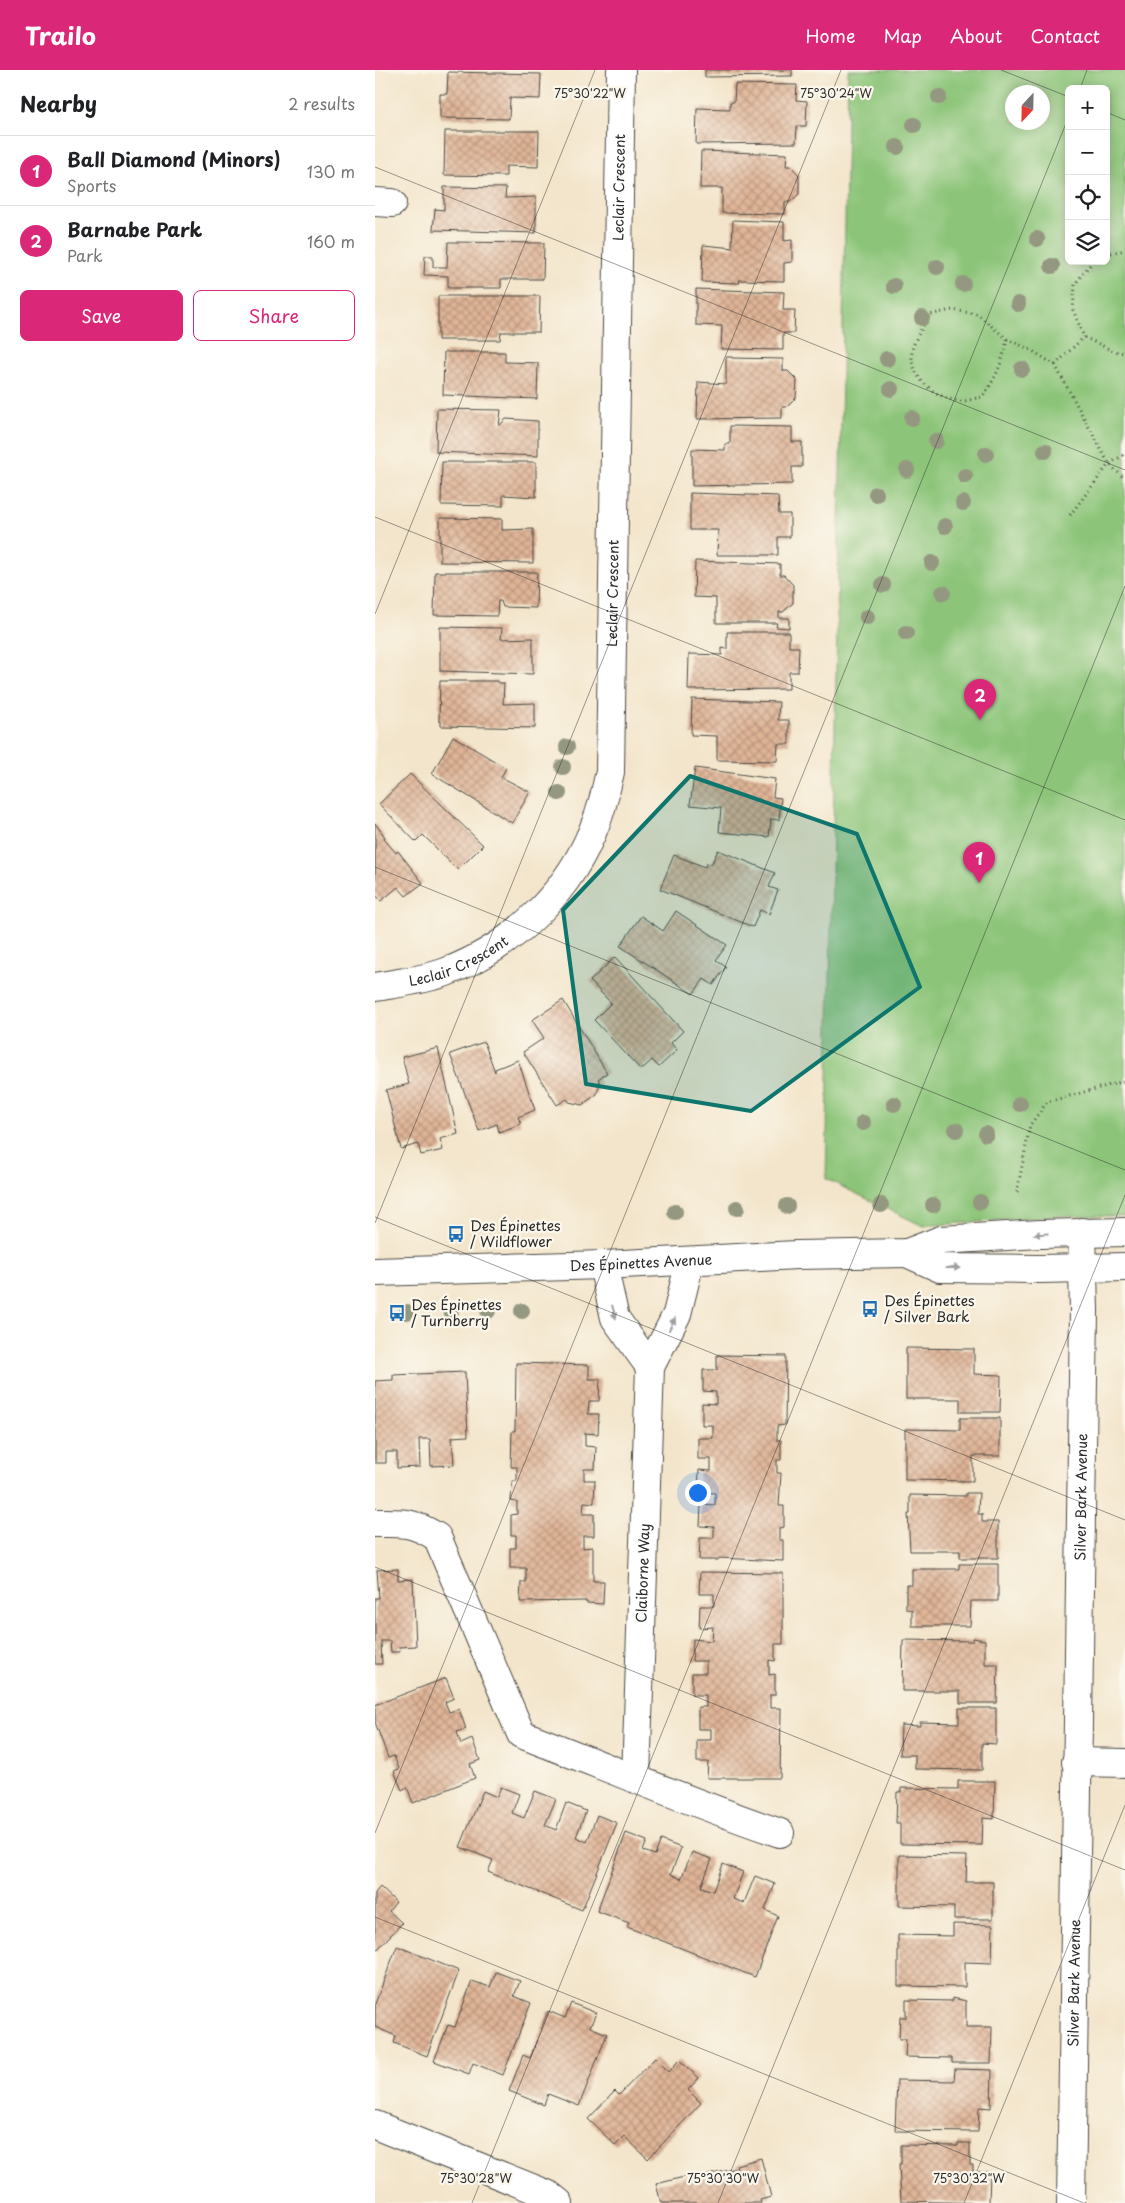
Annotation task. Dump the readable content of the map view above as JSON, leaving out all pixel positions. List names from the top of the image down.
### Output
{
  "streets": {
    "street": [
      "Leclair Crescent",
      "Des Épinettes Avenue",
      "Silver Bark Avenue",
      "Claiborne Way"
    ]
  },
  "crossings": [
    ["Des Épinettes Avenue", "Silver Bark Avenue"],
    ["Des Épinettes Avenue", "Claiborne Way"]
  ],
  "places": {
    "bus stop": ["Des Épinettes / Wildflower", "Des Épinettes / Silver Bark", "Des Épinettes / Turnberry"]
  },
  "north": "bottom",
  "page": {
    "header": "Trailo",
    "nav": [
      "Home",
      "Map",
      "About",
      "Contact"
    ],
    "heading": ["Nearby", "2 results"],
    "map_buttons": ["+", "−"],
    "list": [
      {
        "mark": "1",
        "name": "Ball Diamond (Minors)",
        "note": "Sports",
        "value": "130 m"
      },
      {
        "mark": "2",
        "name": "Barnabe Park",
        "note": "Park",
        "value": "160 m"
      }
    ],
    "buttons": ["Save", "Share"],
    "pins": ["2", "1"]
  },
  "coordinates": [
    "75°30'22\"W",
    "75°30'24\"W",
    "75°30'28\"W",
    "75°30'30\"W",
    "75°30'32\"W"
  ]
}
